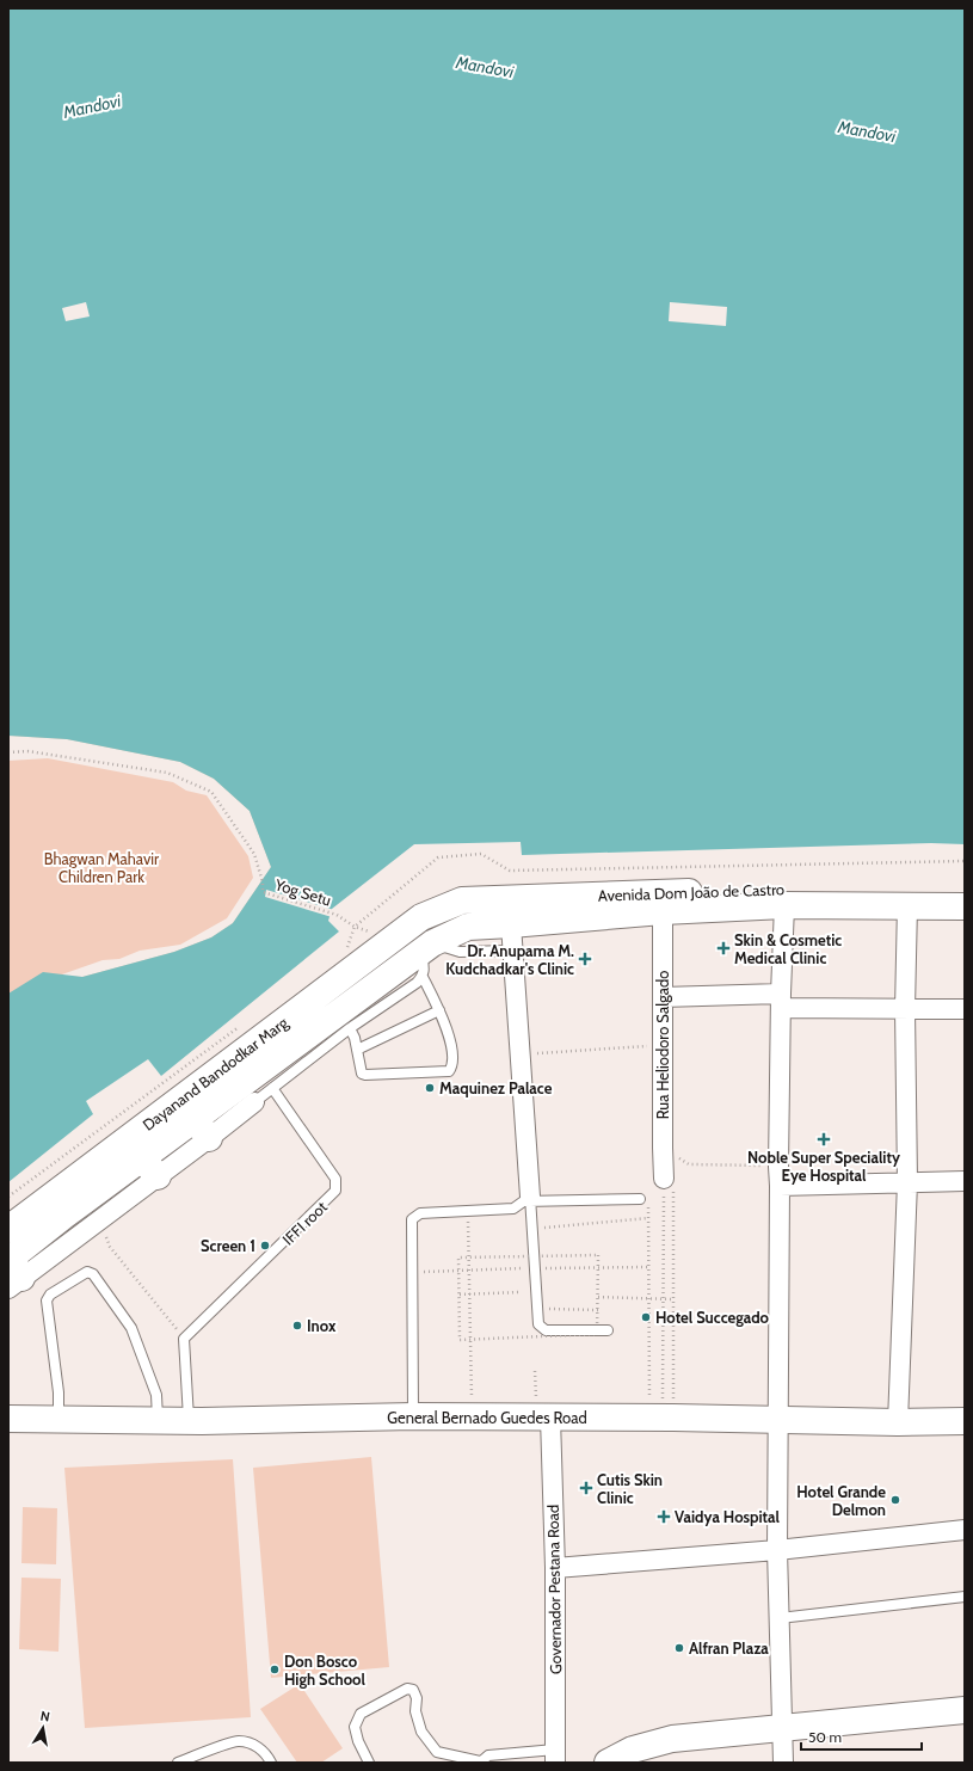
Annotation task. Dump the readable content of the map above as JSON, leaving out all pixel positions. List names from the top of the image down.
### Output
{
  "streets": {
    "main road": ["Avenida Dom João de Castro", "Dayanand Bandodkar Marg", "General Bernado Guedes Road"],
    "street": ["Rua Heliodoro Salgado", "Governador Pestana Road"],
    "lane": ["IFFI root"],
    "path": ["Yog Setu"]
  },
  "crossings": [
    ["Yog Setu", "Dayanand Bandodkar Marg"],
    ["Avenida Dom João de Castro", "Rua Heliodoro Salgado"],
    ["Avenida Dom João de Castro", "Dayanand Bandodkar Marg"],
    ["General Bernado Guedes Road", "Governador Pestana Road"]
  ],
  "water": ["Mandovi"],
  "parks": ["Bhagwan Mahavir Children Park"],
  "places": {
    "health": [
      "Skin & Cosmetic Medical Clinic",
      "Dr. Anupama M. Kudchadkar's Clinic",
      "Noble Super Speciality Eye Hospital",
      "Cutis Skin Clinic",
      "Vaidya Hospital"
    ],
    "other": [
      "Maquinez Palace",
      "Screen 1",
      "Hotel Succegado",
      "Inox",
      "Hotel Grande Delmon",
      "Alfran Plaza",
      "Don Bosco High School"
    ]
  },
  "scale_bar": "50 m",
  "north": "top"
}
